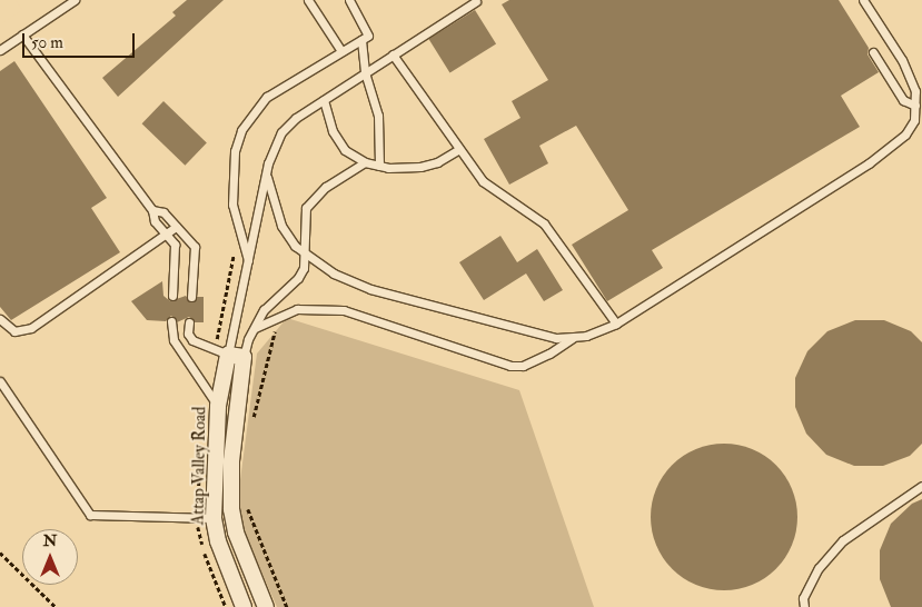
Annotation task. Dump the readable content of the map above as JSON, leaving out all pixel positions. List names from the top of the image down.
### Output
{
  "streets": {
    "street": ["Attap Valley Road"]
  },
  "scale_bar": "50 m",
  "north": "top"
}
